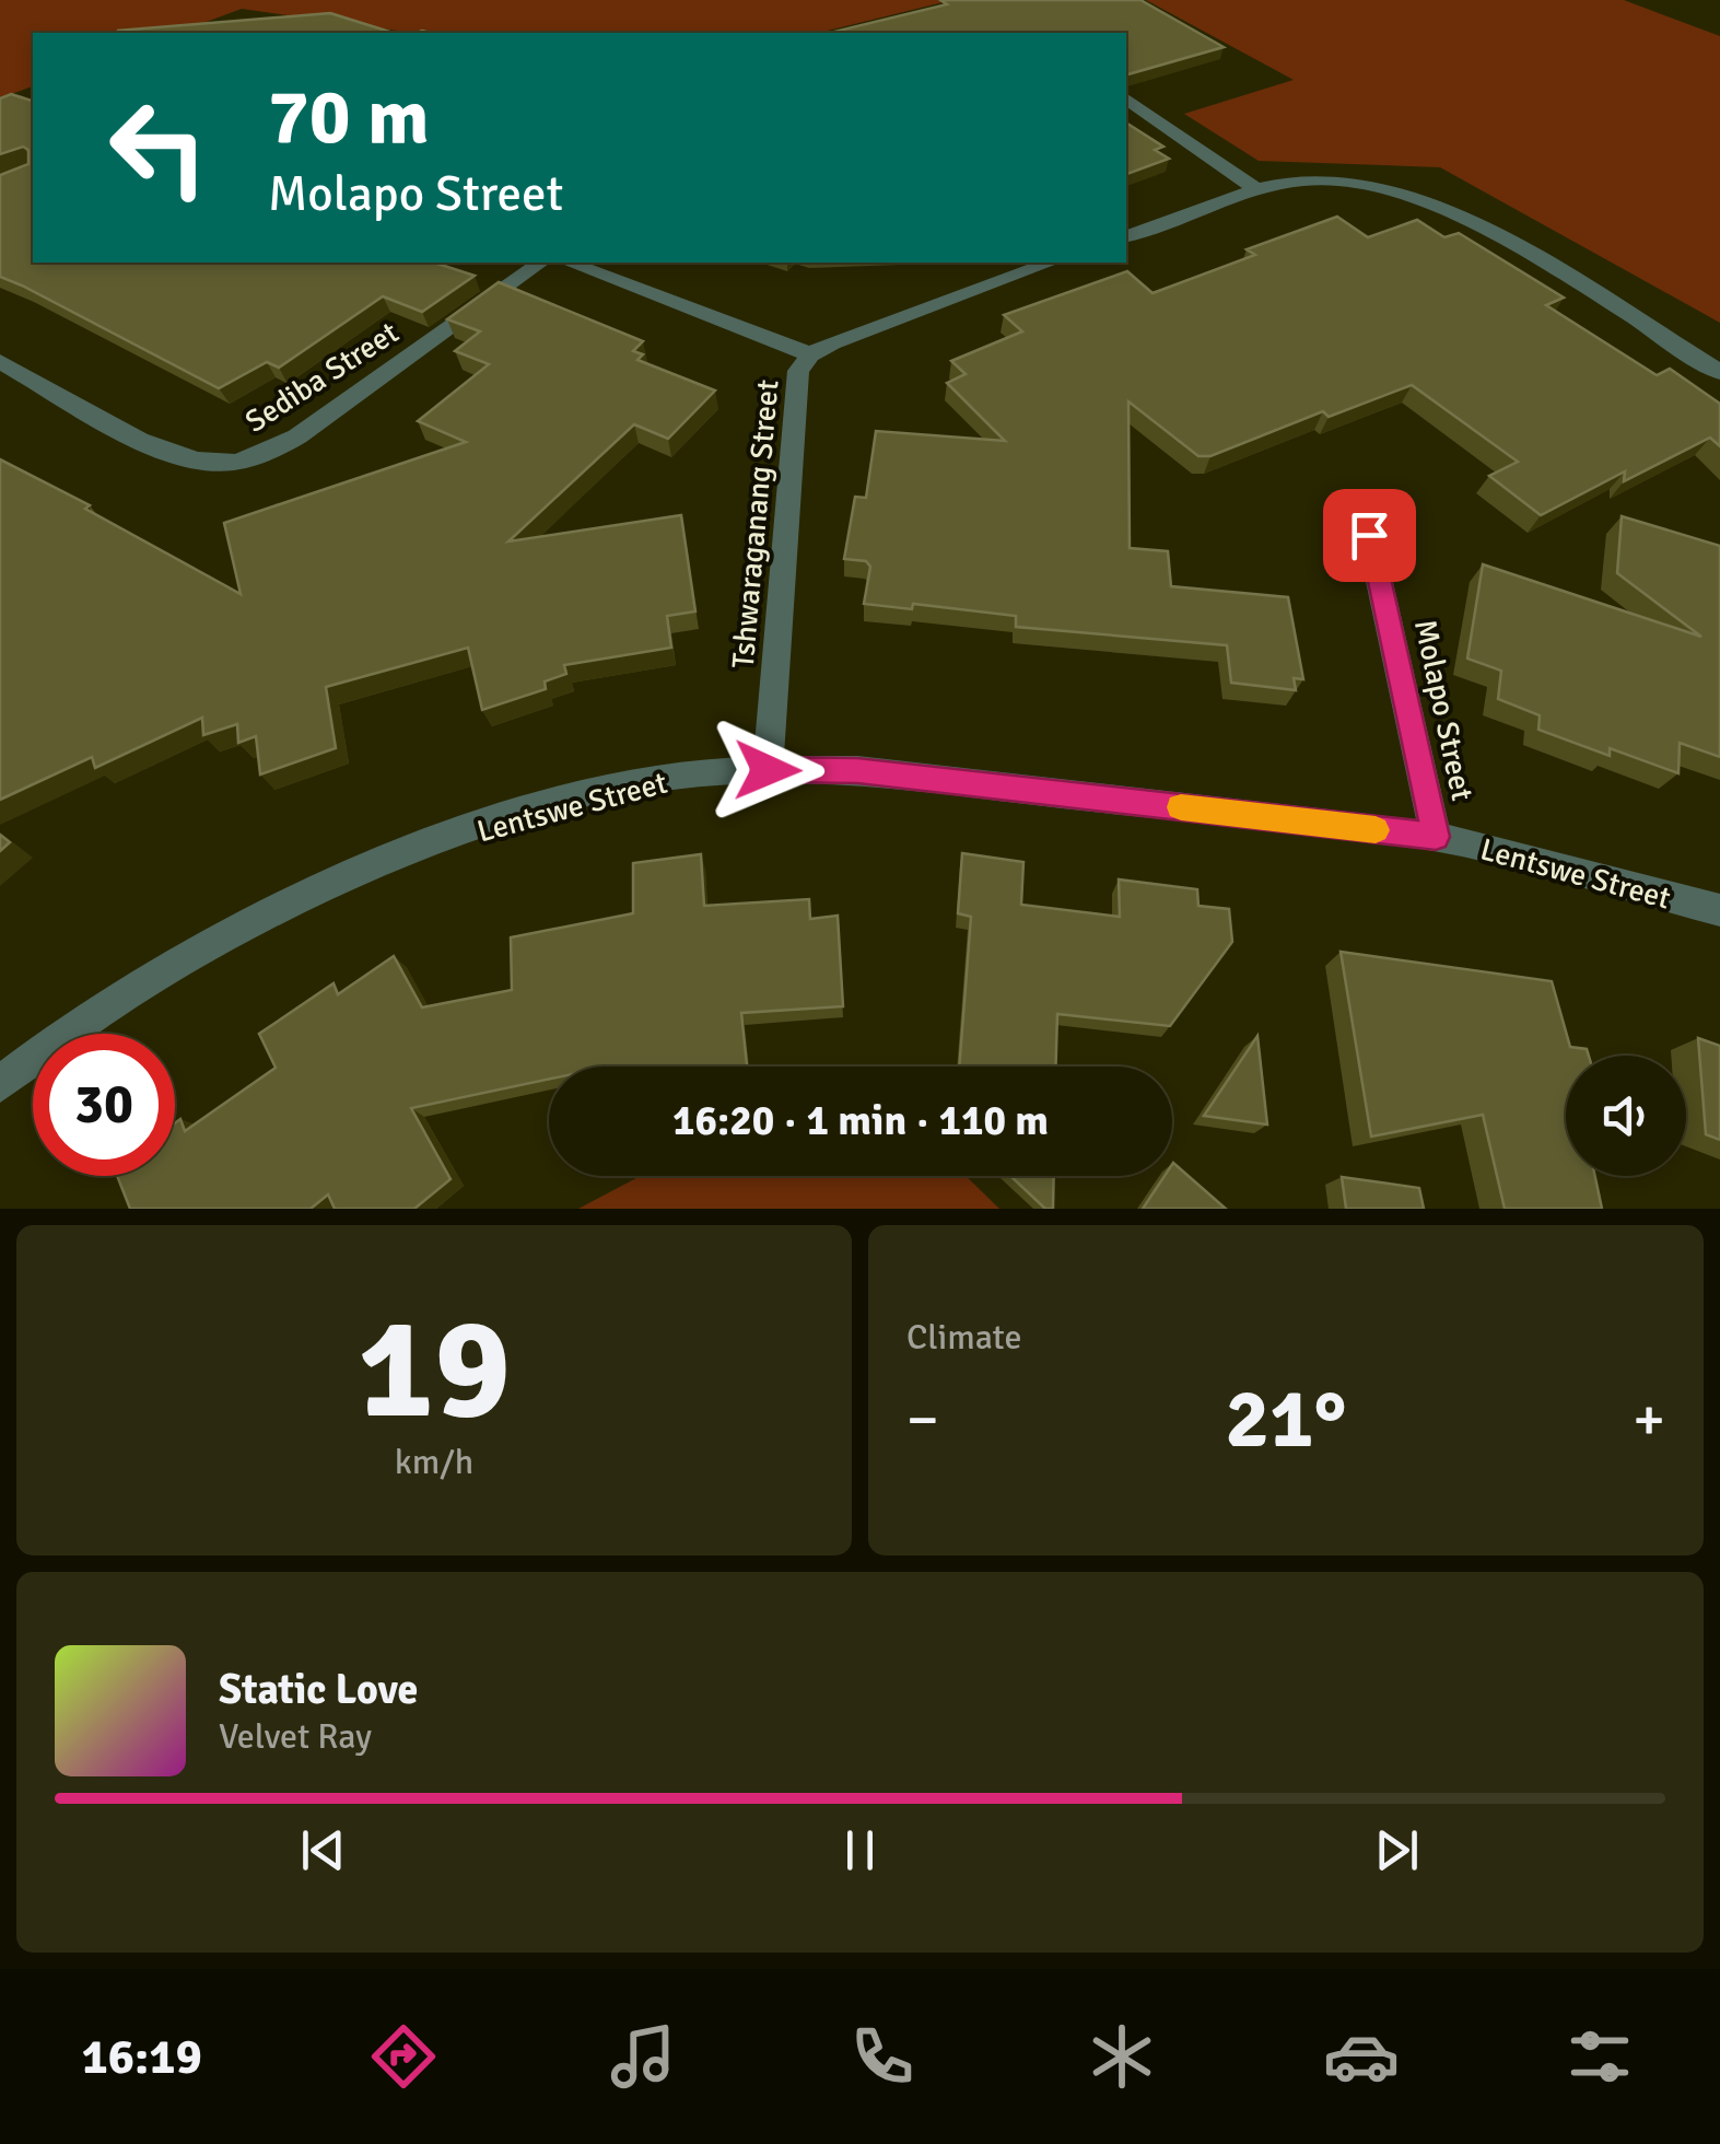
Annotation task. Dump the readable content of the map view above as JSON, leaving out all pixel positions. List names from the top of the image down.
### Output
{
  "streets": {
    "street": [
      "Sediba Street",
      "Tshwaraganang Street",
      "Molapo Street",
      "Lentswe Street"
    ]
  },
  "crossings": [
    ["Tshwaraganang Street", "Lentswe Street"],
    ["Molapo Street", "Lentswe Street"]
  ],
  "page": {
    "turn": ["70 m", "Molapo Street"],
    "limit": "30",
    "trip": "16:20 · 1 min · 110 m",
    "tile": [
      ["19", "km/h"],
      "Climate"
    ],
    "heat": ["−", "21°", "+"],
    "song": ["Static Love", "Velvet Ray"],
    "tabs": "16:19"
  }
}
